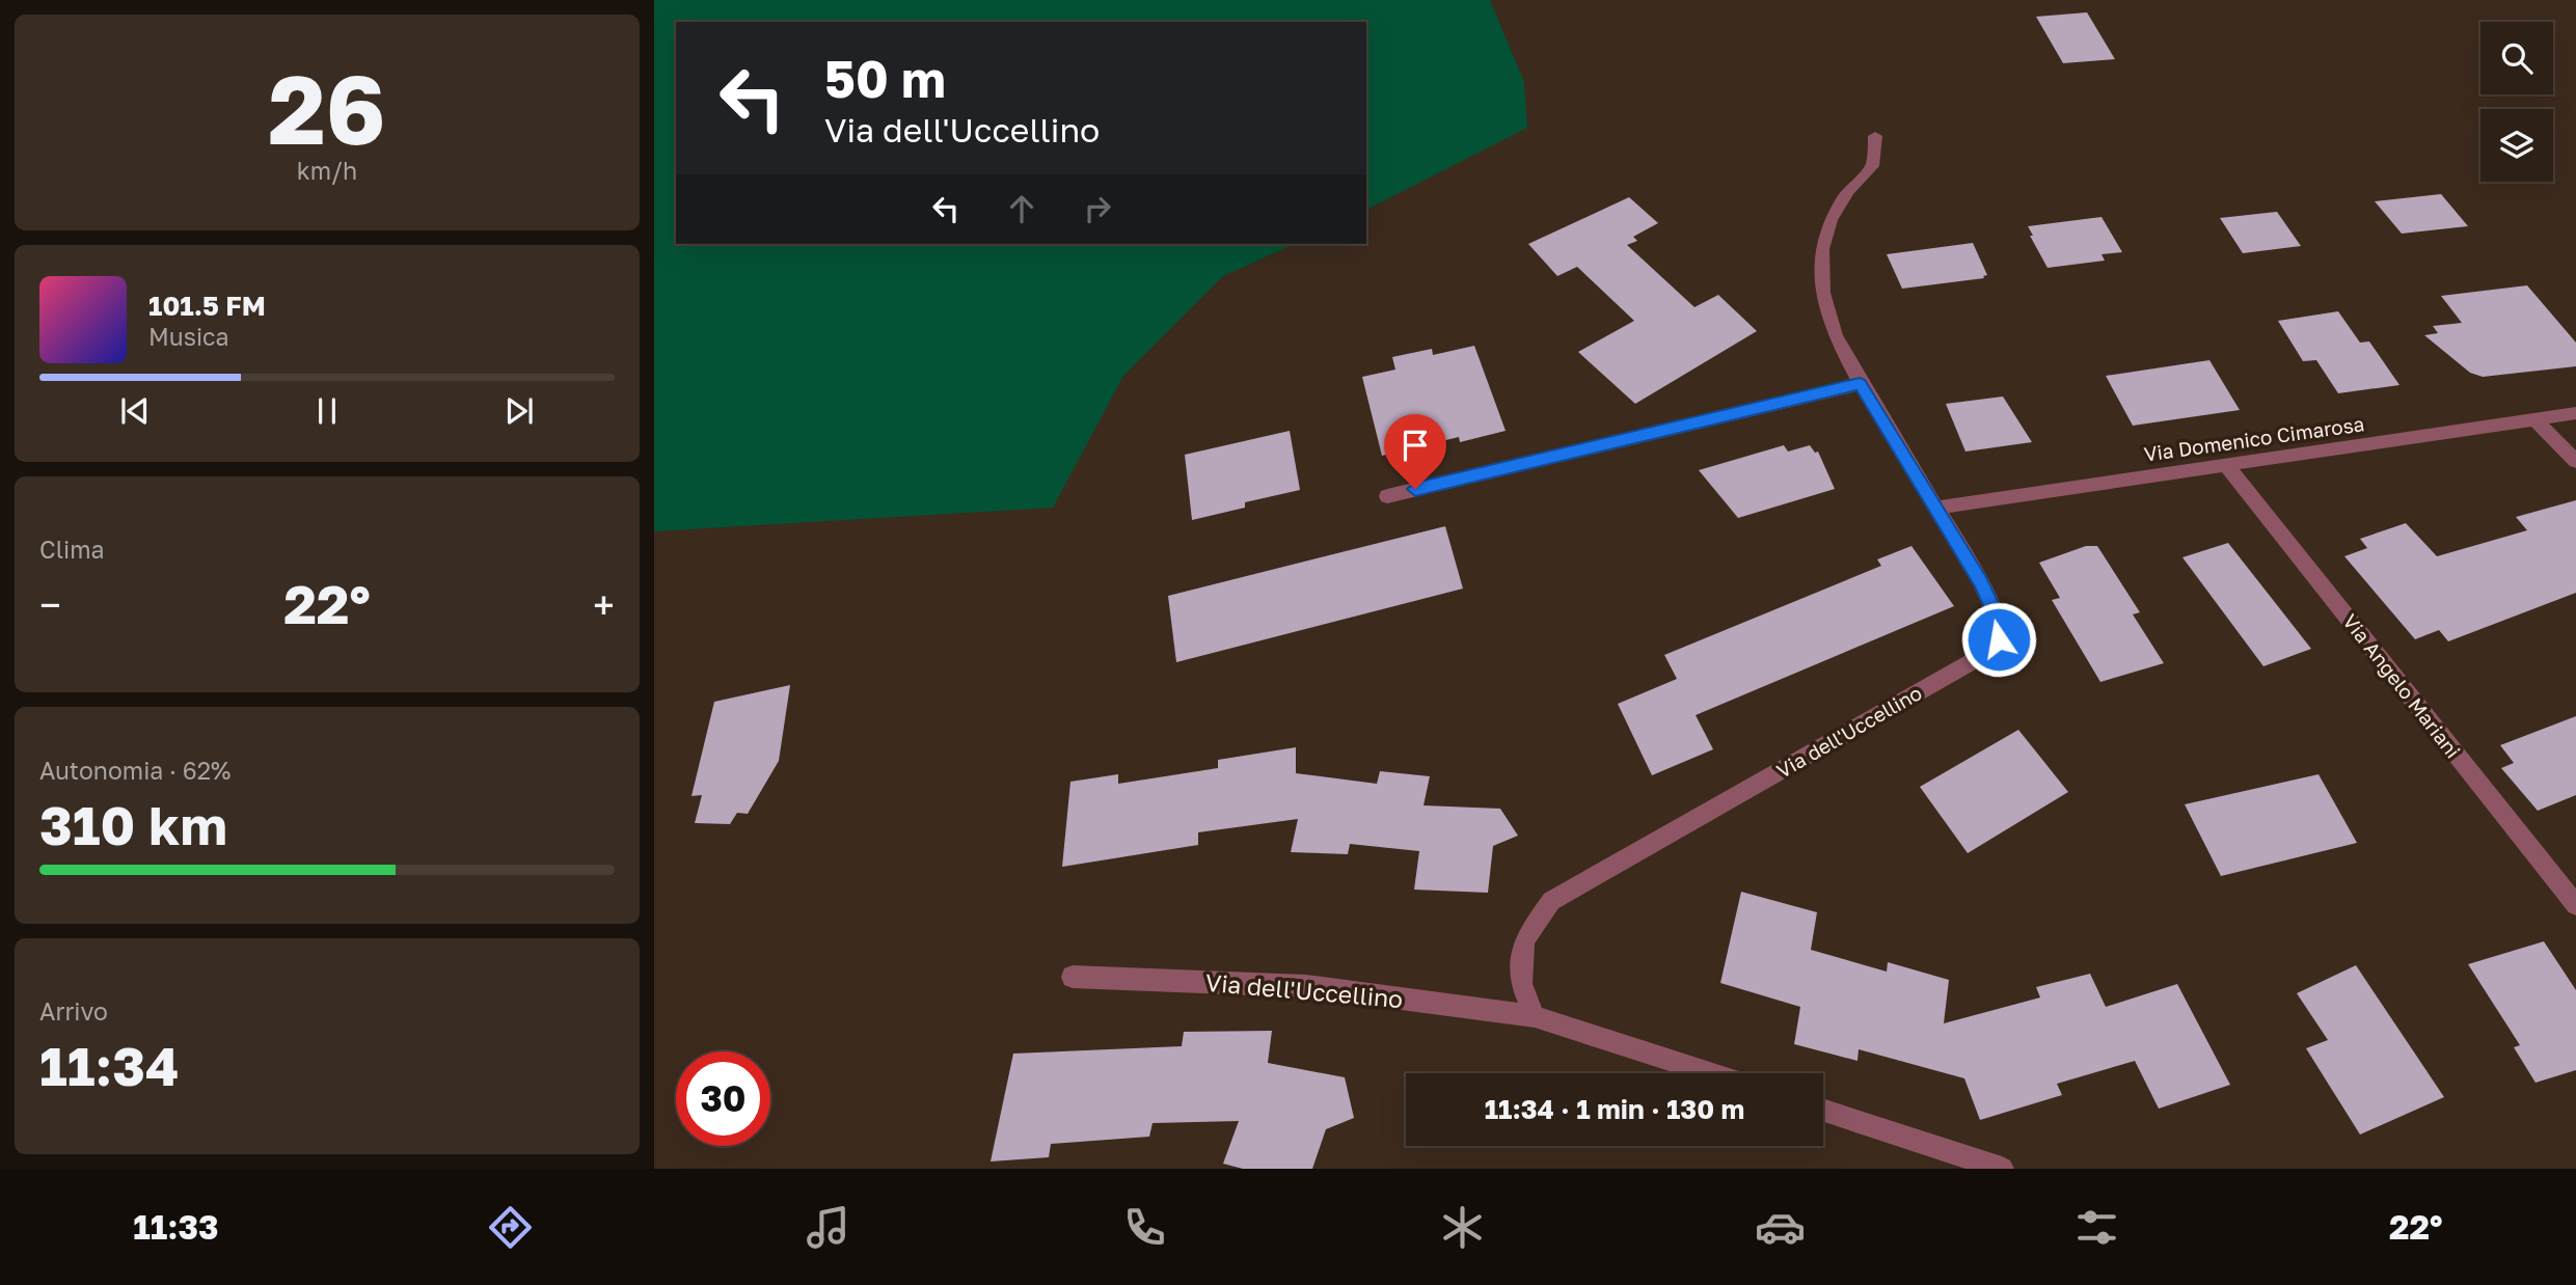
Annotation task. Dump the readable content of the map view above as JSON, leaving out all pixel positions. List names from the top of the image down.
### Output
{
  "streets": {
    "street": ["Via Domenico Cimarosa", "Via Angelo Mariani", "Via dell'Uccellino"]
  },
  "crossings": [
    ["Via Domenico Cimarosa", "Via Angelo Mariani"],
    ["Via Domenico Cimarosa", "Via dell'Uccellino"]
  ],
  "page": {
    "tile": [
      ["26", "km/h"],
      "Clima",
      ["Autonomia · 62%", "310 km"],
      ["Arrivo", "11:34"]
    ],
    "turn": ["50 m", "Via dell'Uccellino"],
    "song": ["101.5 FM", "Musica"],
    "heat": ["−", "22°", "+"],
    "limit": "30",
    "trip": "11:34 · 1 min · 130 m",
    "tabs": ["11:33", "22°"]
  }
}
